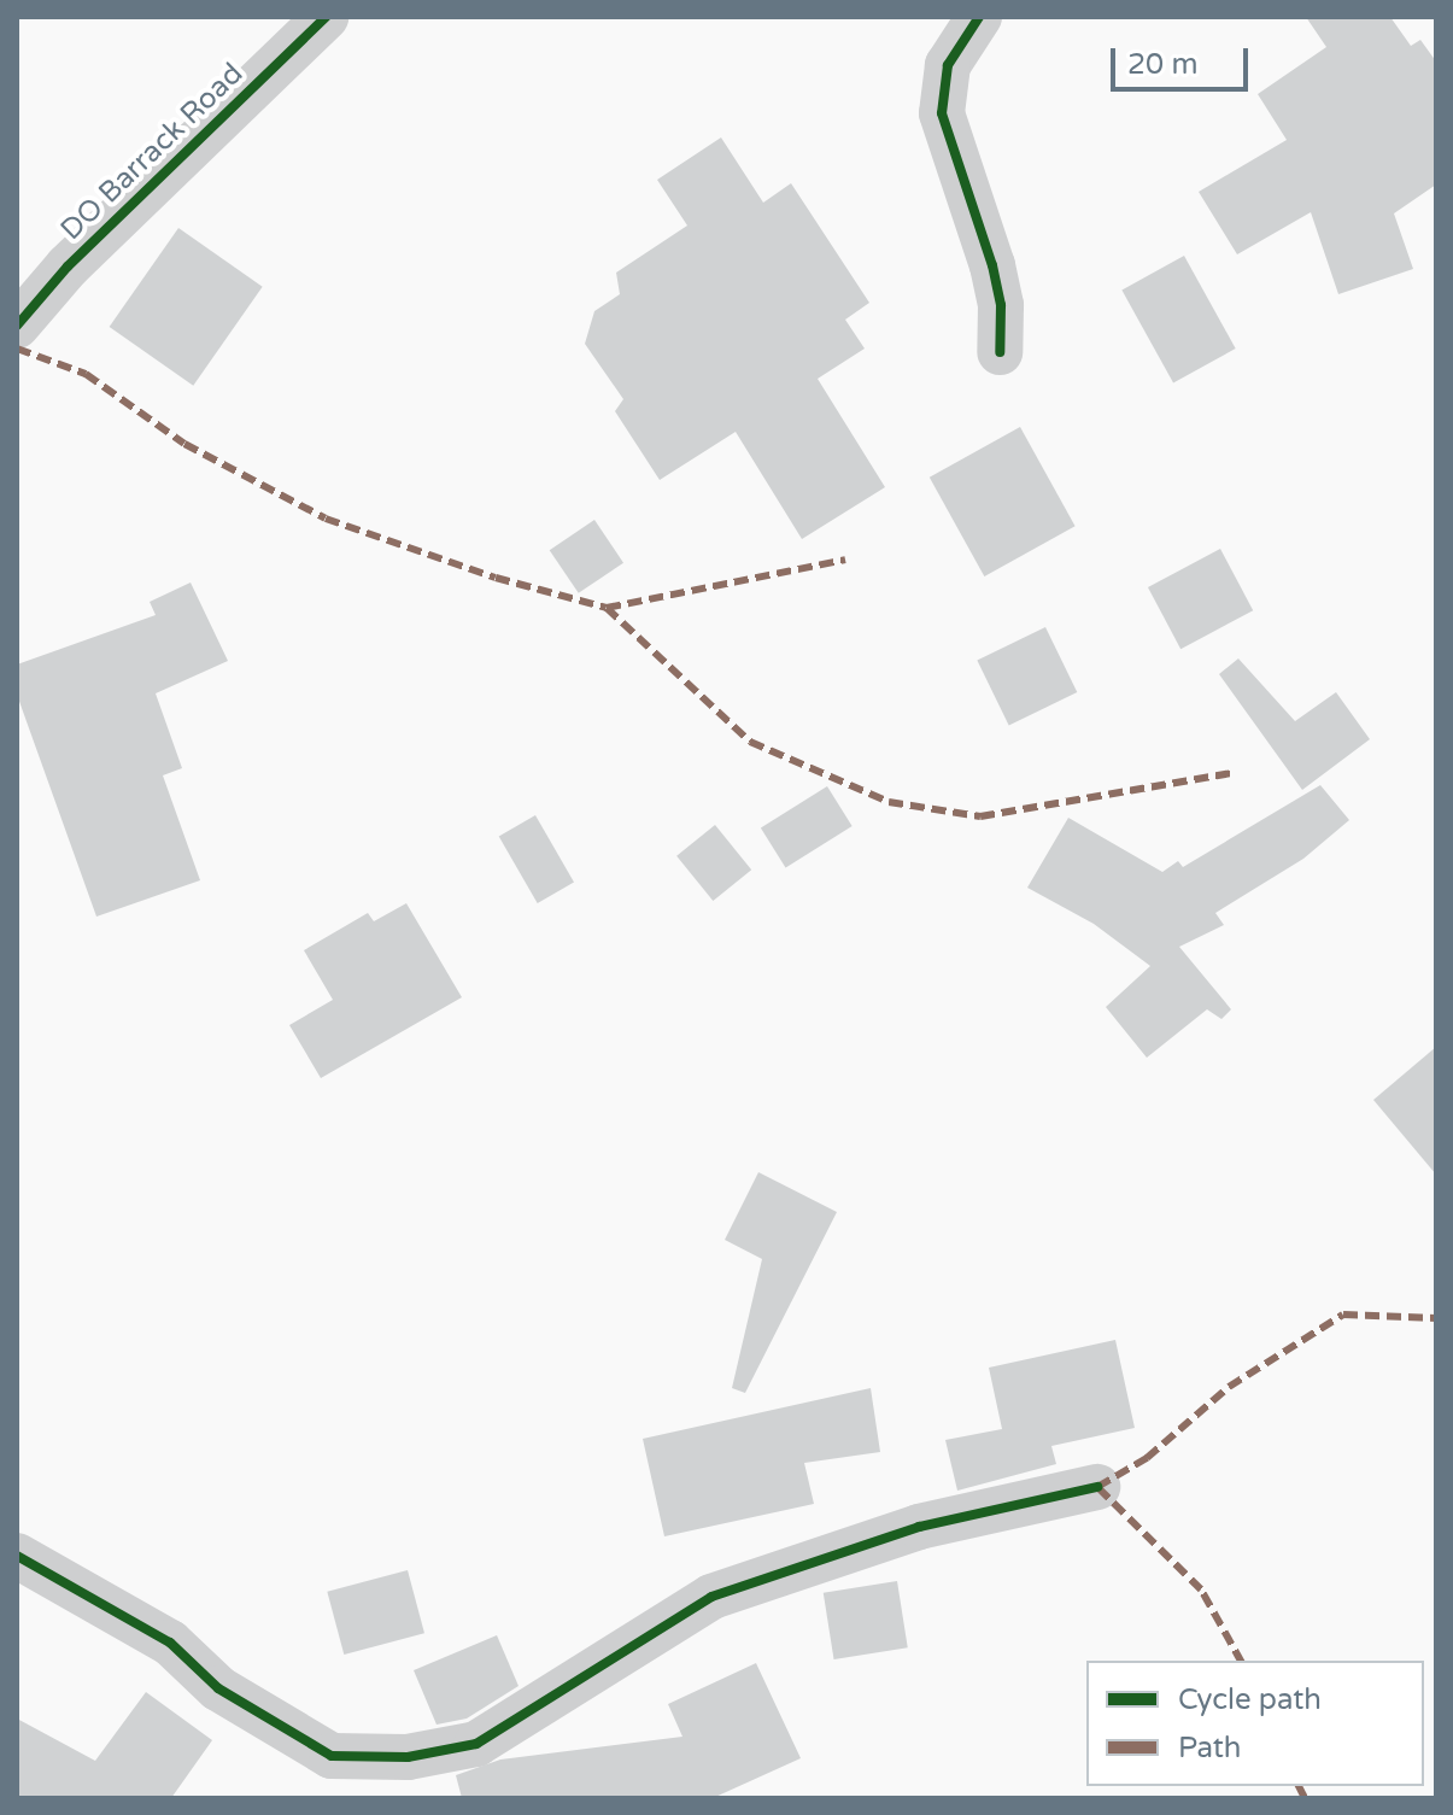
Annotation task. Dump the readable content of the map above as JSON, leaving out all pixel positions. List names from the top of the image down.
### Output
{
  "streets": {
    "street": ["DO Barrack Road"]
  },
  "legend": ["Cycle path", "Path"],
  "scale_bar": "20 m"
}
